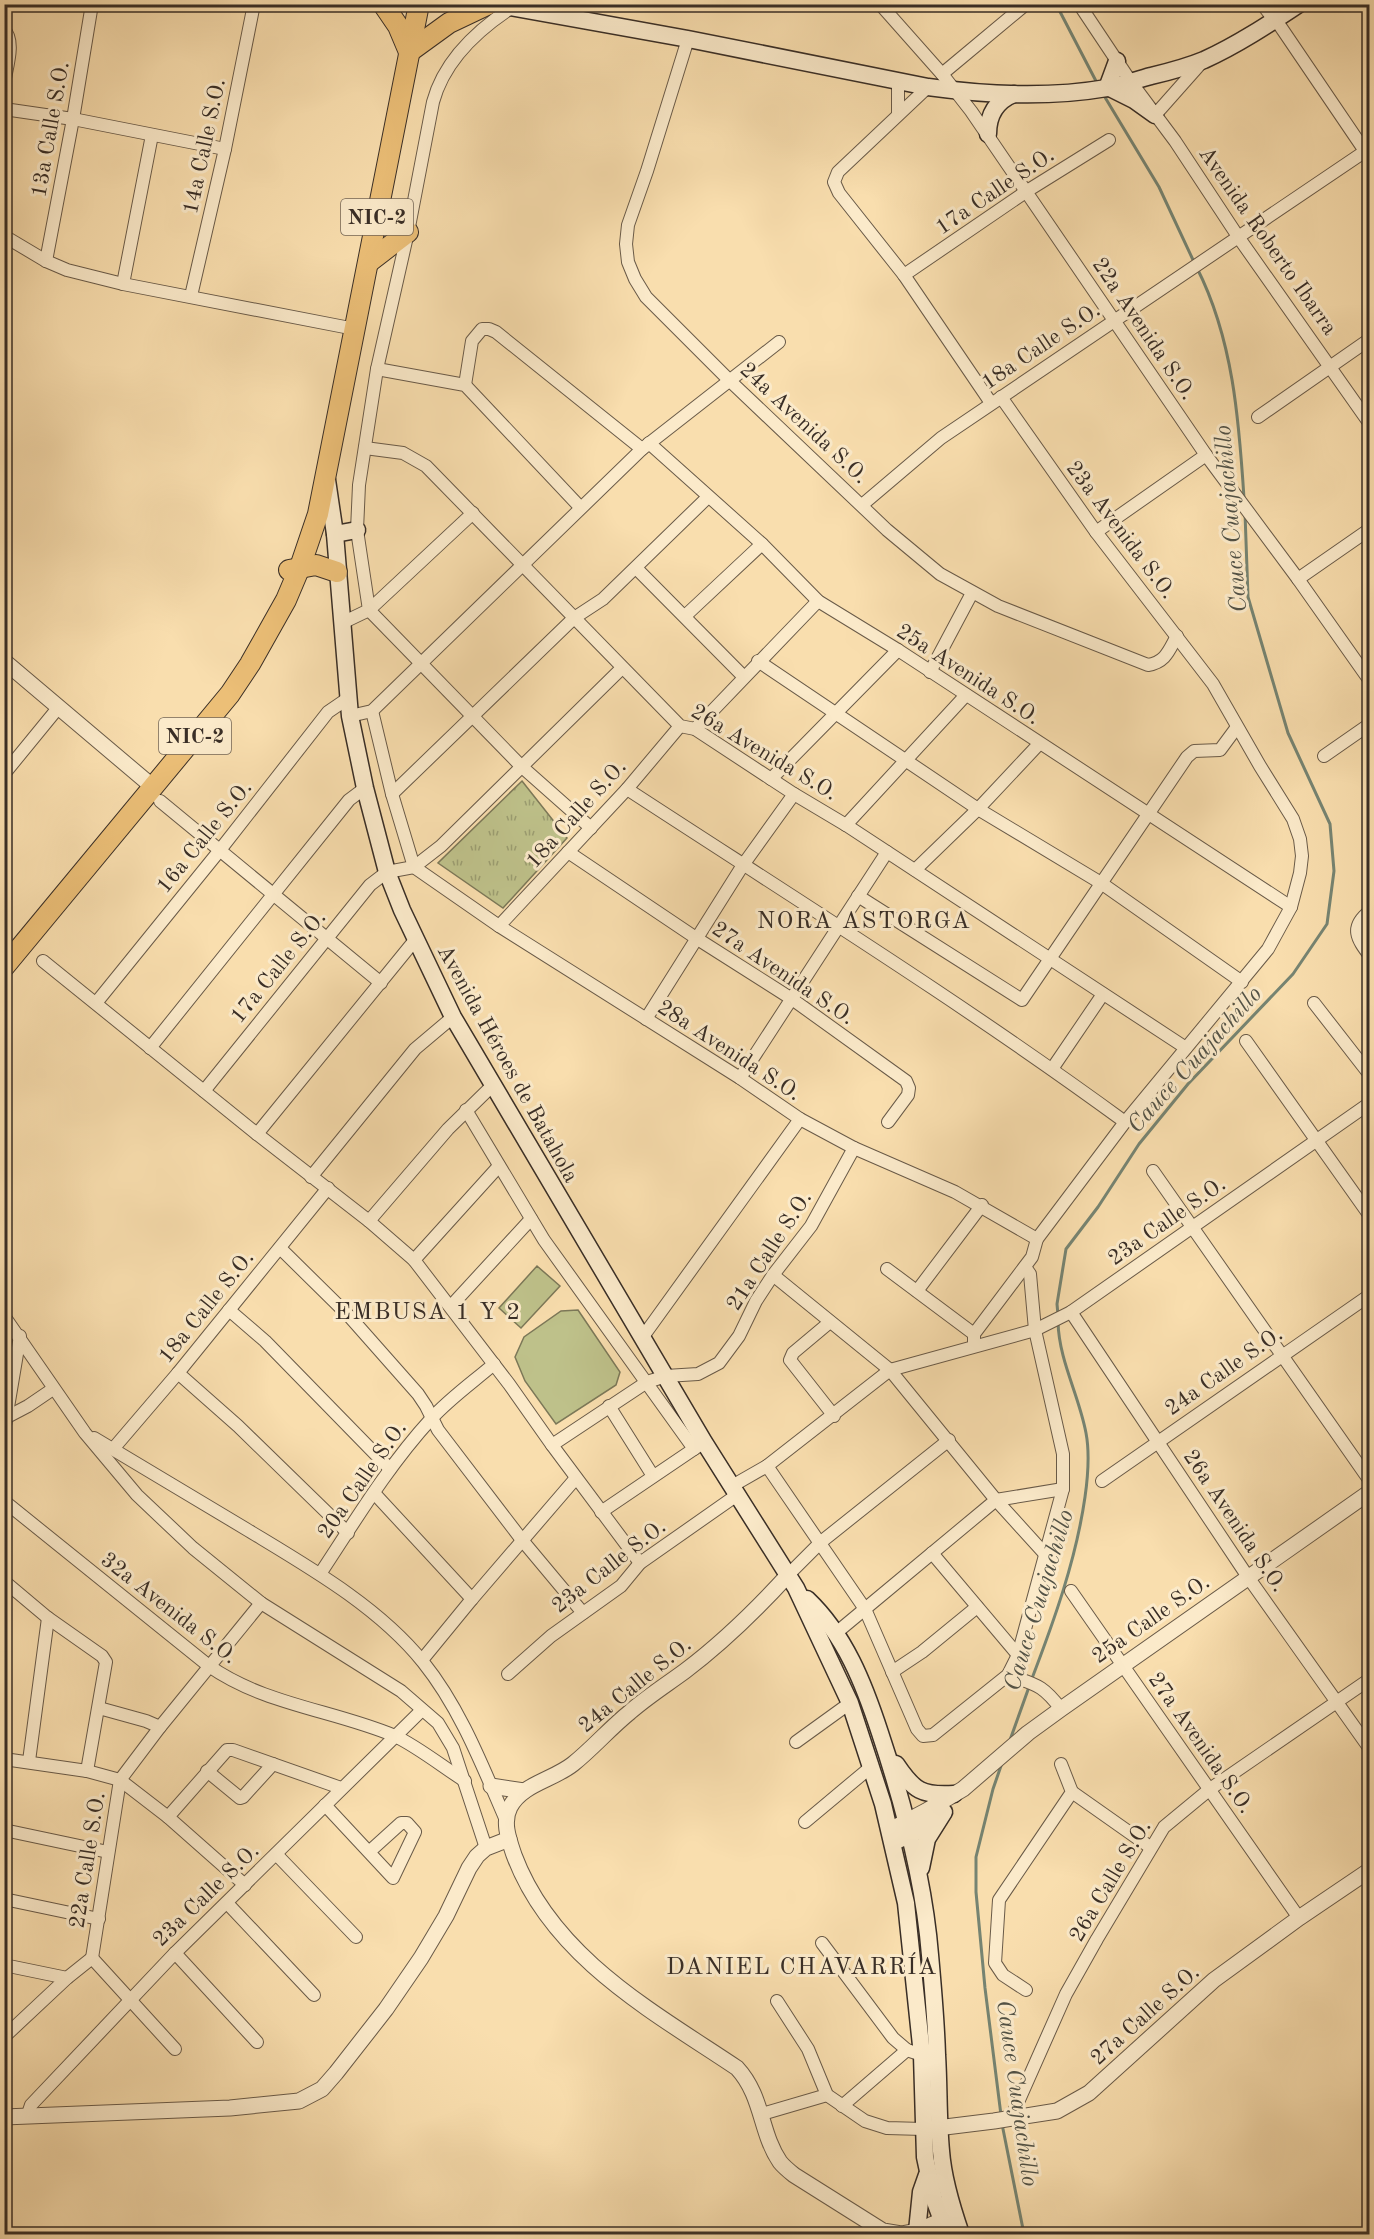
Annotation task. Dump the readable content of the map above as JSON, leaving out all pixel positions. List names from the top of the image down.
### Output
{
  "streets": {
    "highway": ["NIC-2"],
    "main road": ["Avenida Héroes de Batahola"],
    "street": [
      "13a Calle S.O.",
      "14a Calle S.O.",
      "17a Calle S.O.",
      "Avenida Roberto Ibarra",
      "22a Avenida S.O.",
      "18a Calle S.O.",
      "24a Avenida S.O.",
      "23a Avenida S.O.",
      "25a Avenida S.O.",
      "26a Avenida S.O.",
      "16a Calle S.O.",
      "27a Avenida S.O.",
      "28a Avenida S.O.",
      "23a Calle S.O.",
      "21a Calle S.O.",
      "24a Calle S.O.",
      "20a Calle S.O.",
      "32a Avenida S.O.",
      "25a Calle S.O.",
      "22a Calle S.O.",
      "26a Calle S.O.",
      "27a Calle S.O."
    ]
  },
  "crossings": [
    ["17a Calle S.O.", "22a Avenida S.O."],
    ["17a Calle S.O.", "23a Avenida S.O."],
    ["17a Calle S.O.", "Avenida Héroes de Batahola"],
    ["NIC-2", "Avenida Héroes de Batahola"],
    ["Avenida Roberto Ibarra", "18a Calle S.O."],
    ["22a Avenida S.O.", "18a Calle S.O."],
    ["18a Calle S.O.", "24a Avenida S.O."],
    ["18a Calle S.O.", "23a Avenida S.O."],
    ["18a Calle S.O.", "26a Avenida S.O."],
    ["18a Calle S.O.", "27a Avenida S.O."],
    ["18a Calle S.O.", "28a Avenida S.O."],
    ["24a Avenida S.O.", "23a Avenida S.O."],
    ["23a Avenida S.O.", "25a Avenida S.O."],
    ["23a Avenida S.O.", "26a Avenida S.O."],
    ["23a Avenida S.O.", "28a Avenida S.O."],
    ["26a Avenida S.O.", "23a Calle S.O."],
    ["26a Avenida S.O.", "24a Calle S.O."],
    ["26a Avenida S.O.", "25a Calle S.O."],
    ["26a Avenida S.O.", "26a Calle S.O."],
    ["16a Calle S.O.", "Avenida Héroes de Batahola"],
    ["27a Avenida S.O.", "25a Calle S.O."],
    ["27a Avenida S.O.", "26a Calle S.O."],
    ["27a Avenida S.O.", "27a Calle S.O."],
    ["28a Avenida S.O.", "21a Calle S.O."],
    ["Avenida Héroes de Batahola", "23a Calle S.O."],
    ["Avenida Héroes de Batahola", "21a Calle S.O."],
    ["Avenida Héroes de Batahola", "24a Calle S.O."],
    ["Avenida Héroes de Batahola", "25a Calle S.O."],
    ["Avenida Héroes de Batahola", "27a Calle S.O."],
    ["23a Calle S.O.", "32a Avenida S.O."],
    ["32a Avenida S.O.", "22a Calle S.O."],
    ["26a Calle S.O.", "27a Calle S.O."]
  ],
  "districts": ["NORA ASTORGA", "EMBUSA 1 Y 2", "DANIEL CHAVARRÍA"],
  "water": ["Cauce Cuajachillo"]
}
